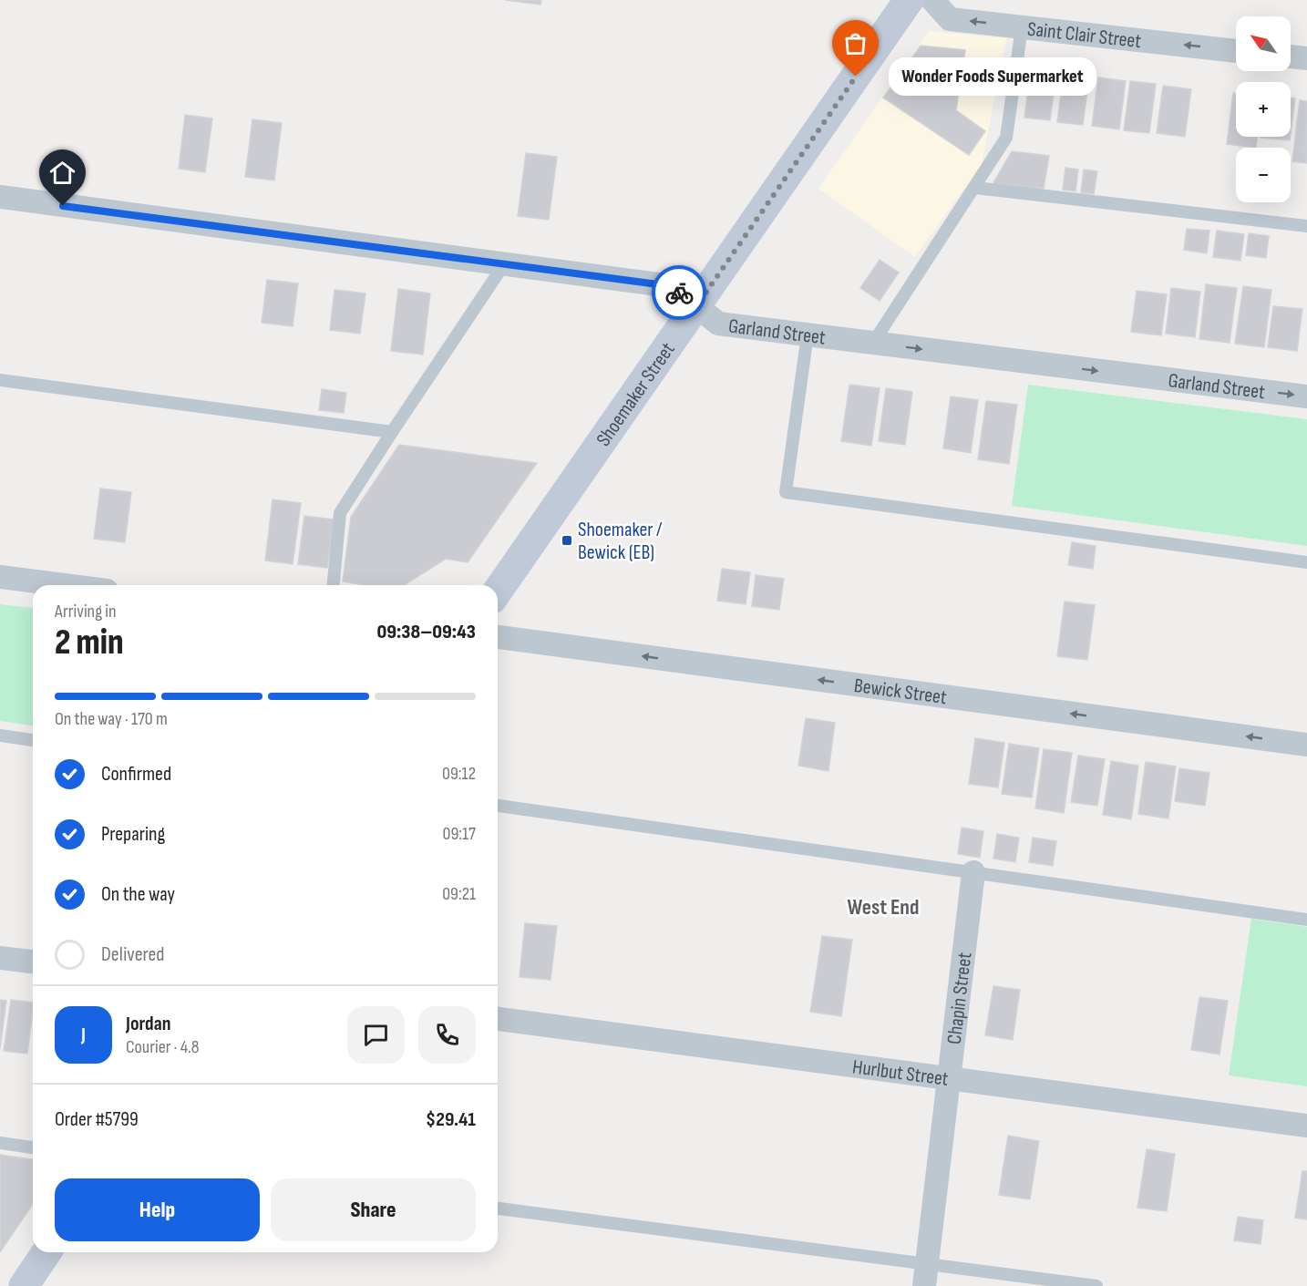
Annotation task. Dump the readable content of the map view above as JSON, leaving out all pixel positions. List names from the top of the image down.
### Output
{
  "streets": {
    "street": [
      "Saint Clair Street",
      "Garland Street",
      "Shoemaker Street",
      "Bewick Street",
      "Chapin Street",
      "Hurlbut Street"
    ]
  },
  "crossings": [
    ["Garland Street", "Shoemaker Street"],
    ["Chapin Street", "Hurlbut Street"]
  ],
  "one_way": ["Saint Clair Street", "Bewick Street"],
  "districts": ["West End"],
  "places": {
    "other": ["Wonder Foods Supermarket"],
    "transit": ["Shoemaker / Bewick (EB)"]
  },
  "north": "top left",
  "page": {
    "map_buttons": ["+", "−"],
    "bubble": "Wonder Foods Supermarket",
    "heading": ["2 min", "Arriving in", "09:38–09:43"],
    "panel": [
      "Jordan",
      "Courier · 4.8",
      "Order #5799",
      "$29.41"
    ],
    "bar": "On the way · 170 m",
    "list": [
      ["Confirmed", "09:12"],
      ["Preparing", "09:17"],
      ["On the way", "09:21"],
      "Delivered"
    ],
    "round": "J",
    "buttons": ["Help", "Share"]
  }
}
